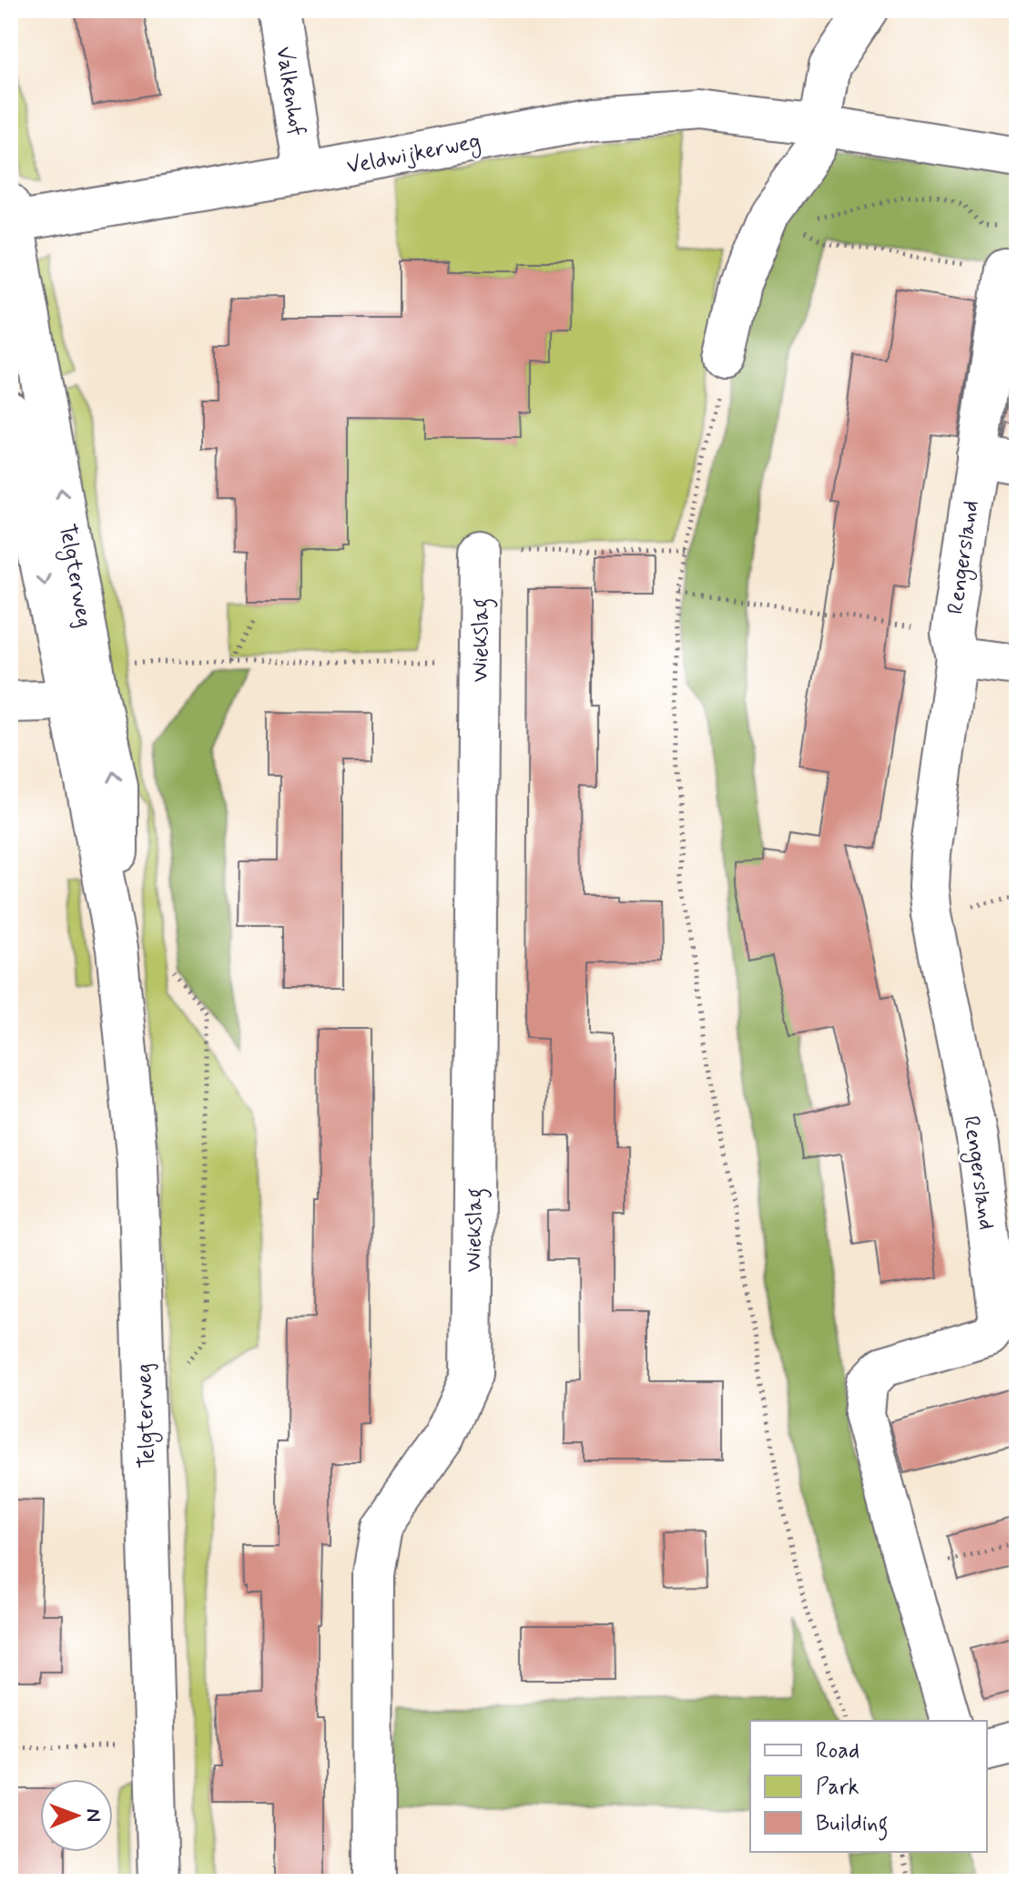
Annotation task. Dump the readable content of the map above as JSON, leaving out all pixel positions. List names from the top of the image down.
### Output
{
  "streets": {
    "street": [
      "Valkenhof",
      "Veldwijkerweg",
      "Rengersland",
      "Telgterweg",
      "Wiekslag"
    ]
  },
  "crossings": [
    ["Valkenhof", "Veldwijkerweg"],
    ["Veldwijkerweg", "Telgterweg"]
  ],
  "legend": ["Road", "Park", "Building"],
  "north": "right"
}
